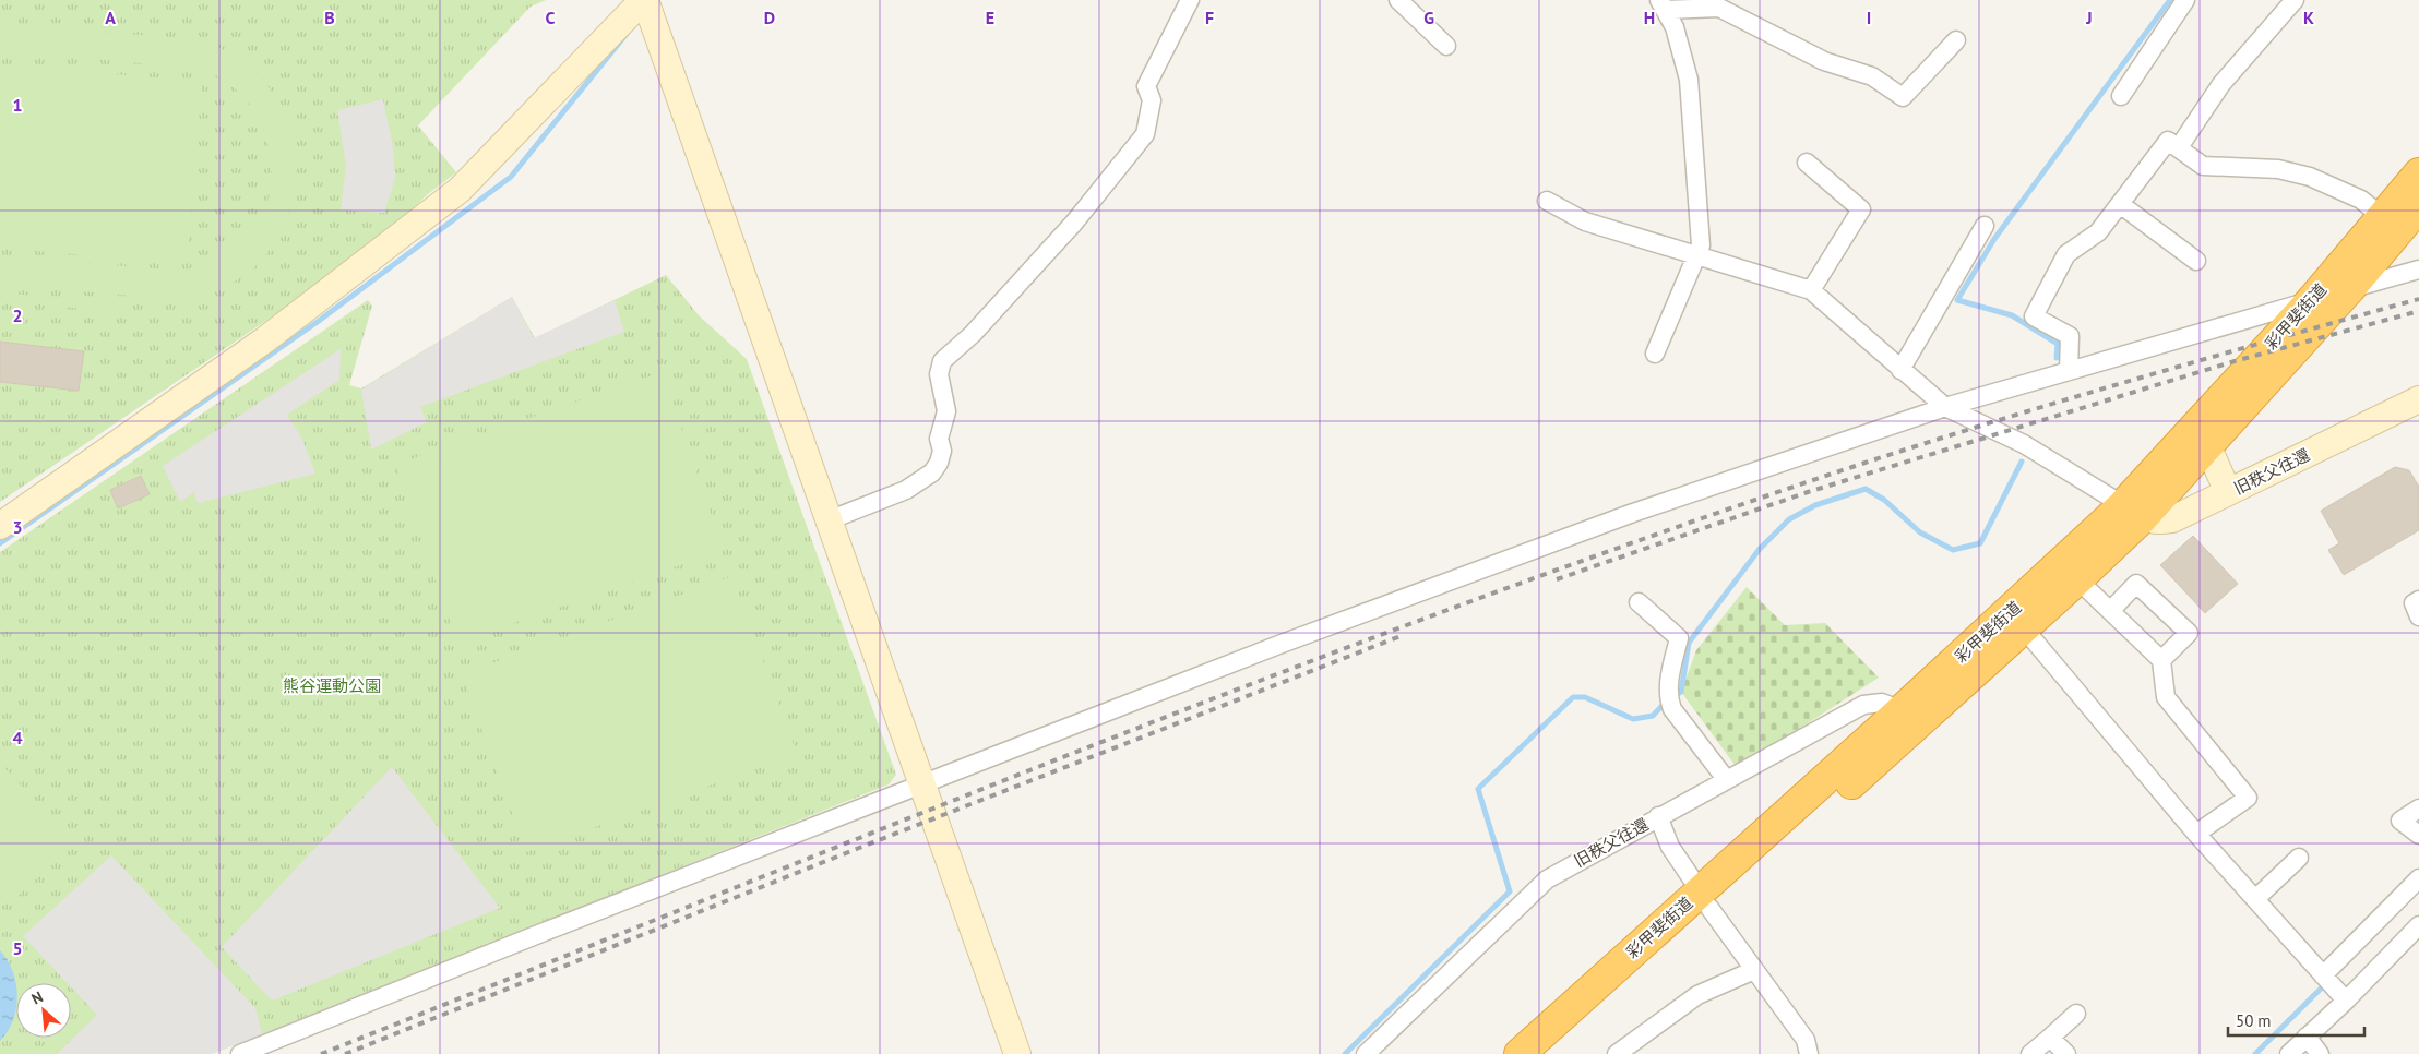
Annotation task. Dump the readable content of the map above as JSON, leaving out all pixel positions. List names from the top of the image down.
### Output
{
  "streets": {
    "highway": ["彩甲斐街道"],
    "street": ["旧秩父往還"]
  },
  "crossings": [
    ["彩甲斐街道", "旧秩父往還"]
  ],
  "parks": ["熊谷運動公園"],
  "scale_bar": "50 m",
  "north": "top left",
  "grid": {
    "columns": [
      "A",
      "B",
      "C",
      "D",
      "E",
      "F",
      "G",
      "H",
      "I",
      "J",
      "K"
    ],
    "rows": [
      "1",
      "2",
      "3",
      "4",
      "5"
    ]
  }
}
